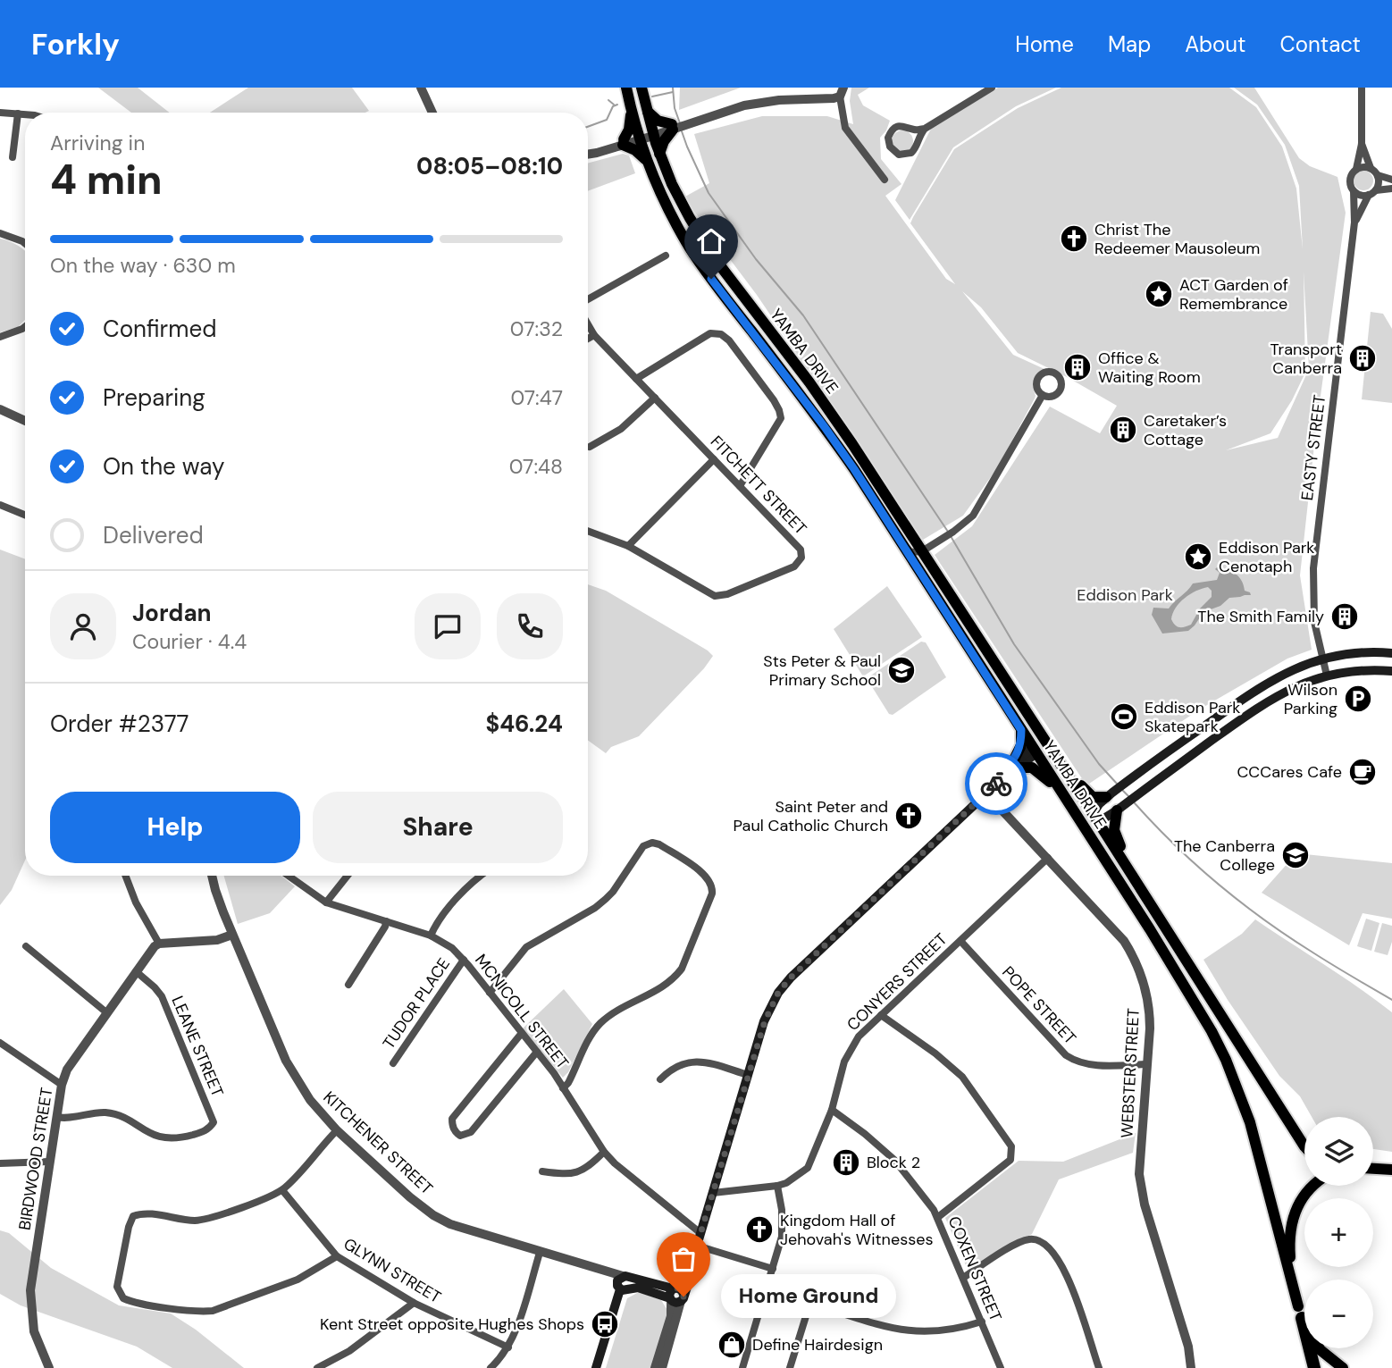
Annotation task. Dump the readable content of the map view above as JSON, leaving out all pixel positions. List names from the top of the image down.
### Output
{
  "streets": {
    "main road": ["YAMBA DRIVE", "KITCHENER STREET"],
    "street": [
      "EASTY STREET",
      "FITCHETT STREET",
      "CONYERS STREET",
      "TUDOR PLACE",
      "POPE STREET",
      "MCNICOLL STREET",
      "LEANE STREET",
      "WEBSTER STREET",
      "BIRDWOOD STREET",
      "COXEN STREET",
      "GLYNN STREET"
    ]
  },
  "crossings": [
    ["CONYERS STREET", "POPE STREET"],
    ["CONYERS STREET", "WEBSTER STREET"],
    ["CONYERS STREET", "COXEN STREET"],
    ["TUDOR PLACE", "MCNICOLL STREET"],
    ["POPE STREET", "WEBSTER STREET"],
    ["LEANE STREET", "BIRDWOOD STREET"]
  ],
  "parks": ["Eddison Park"],
  "places": {
    "church": ["Christ The Redeemer Mausoleum", "Saint Peter and Paul Catholic Church", "Kingdom Hall of Jehovah's Witnesses"],
    "place": ["ACT Garden of Remembrance", "Eddison Park Cenotaph"],
    "building": [
      "Transport Canberra",
      "Office & Waiting Room",
      "Caretaker’s Cottage",
      "The Smith Family",
      "Block 2"
    ],
    "school or university": ["Sts Peter & Paul Primary School", "The Canberra College"],
    "parking": ["Wilson Parking"],
    "sports": ["Eddison Park Skatepark"],
    "cafe": ["CCCares Cafe"],
    "other": ["Home Ground"],
    "bus stop": ["Kent Street opposite Hughes Shops"],
    "shop": ["Define Hairdesign"]
  },
  "page": {
    "header": "Forkly",
    "nav": [
      "Home",
      "Map",
      "About",
      "Contact"
    ],
    "heading": ["4 min", "Arriving in", "08:05–08:10"],
    "panel": [
      "Jordan",
      "Courier · 4.4",
      "Order #2377",
      "$46.24"
    ],
    "bar": "On the way · 630 m",
    "list": [
      ["Confirmed", "07:32"],
      ["Preparing", "07:47"],
      ["On the way", "07:48"],
      "Delivered"
    ],
    "buttons": ["Help", "Share"],
    "map_buttons": ["+", "−"],
    "bubble": "Home Ground"
  }
}
